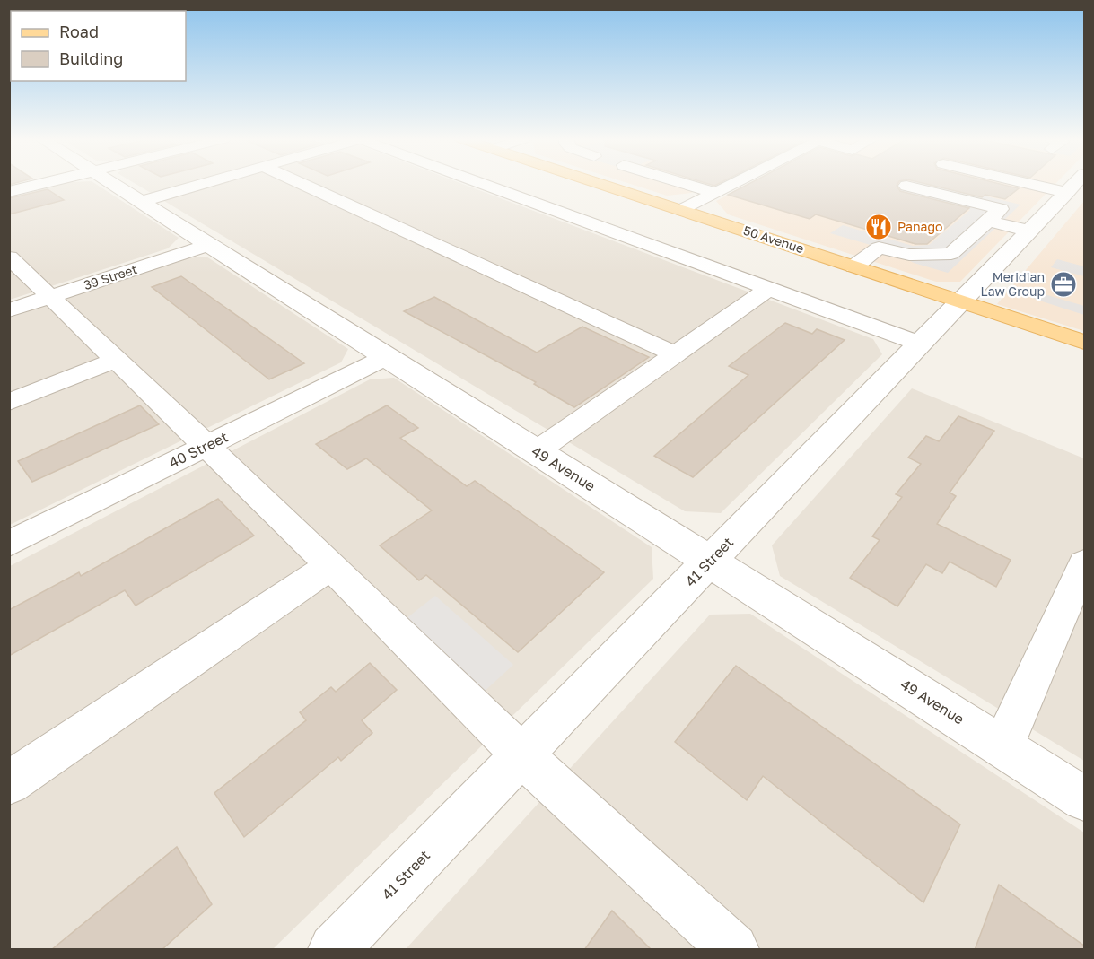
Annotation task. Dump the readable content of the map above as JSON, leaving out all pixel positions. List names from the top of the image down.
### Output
{
  "streets": {
    "main road": ["50 Avenue"],
    "street": [
      "39 Street",
      "40 Street",
      "49 Avenue",
      "41 Street"
    ]
  },
  "crossings": [
    ["50 Avenue", "41 Street"],
    ["39 Street", "49 Avenue"],
    ["40 Street", "49 Avenue"],
    ["49 Avenue", "41 Street"]
  ],
  "places": {
    "restaurant": ["Panago"],
    "office": ["Meridian Law Group"]
  },
  "legend": ["Road", "Building"]
}
